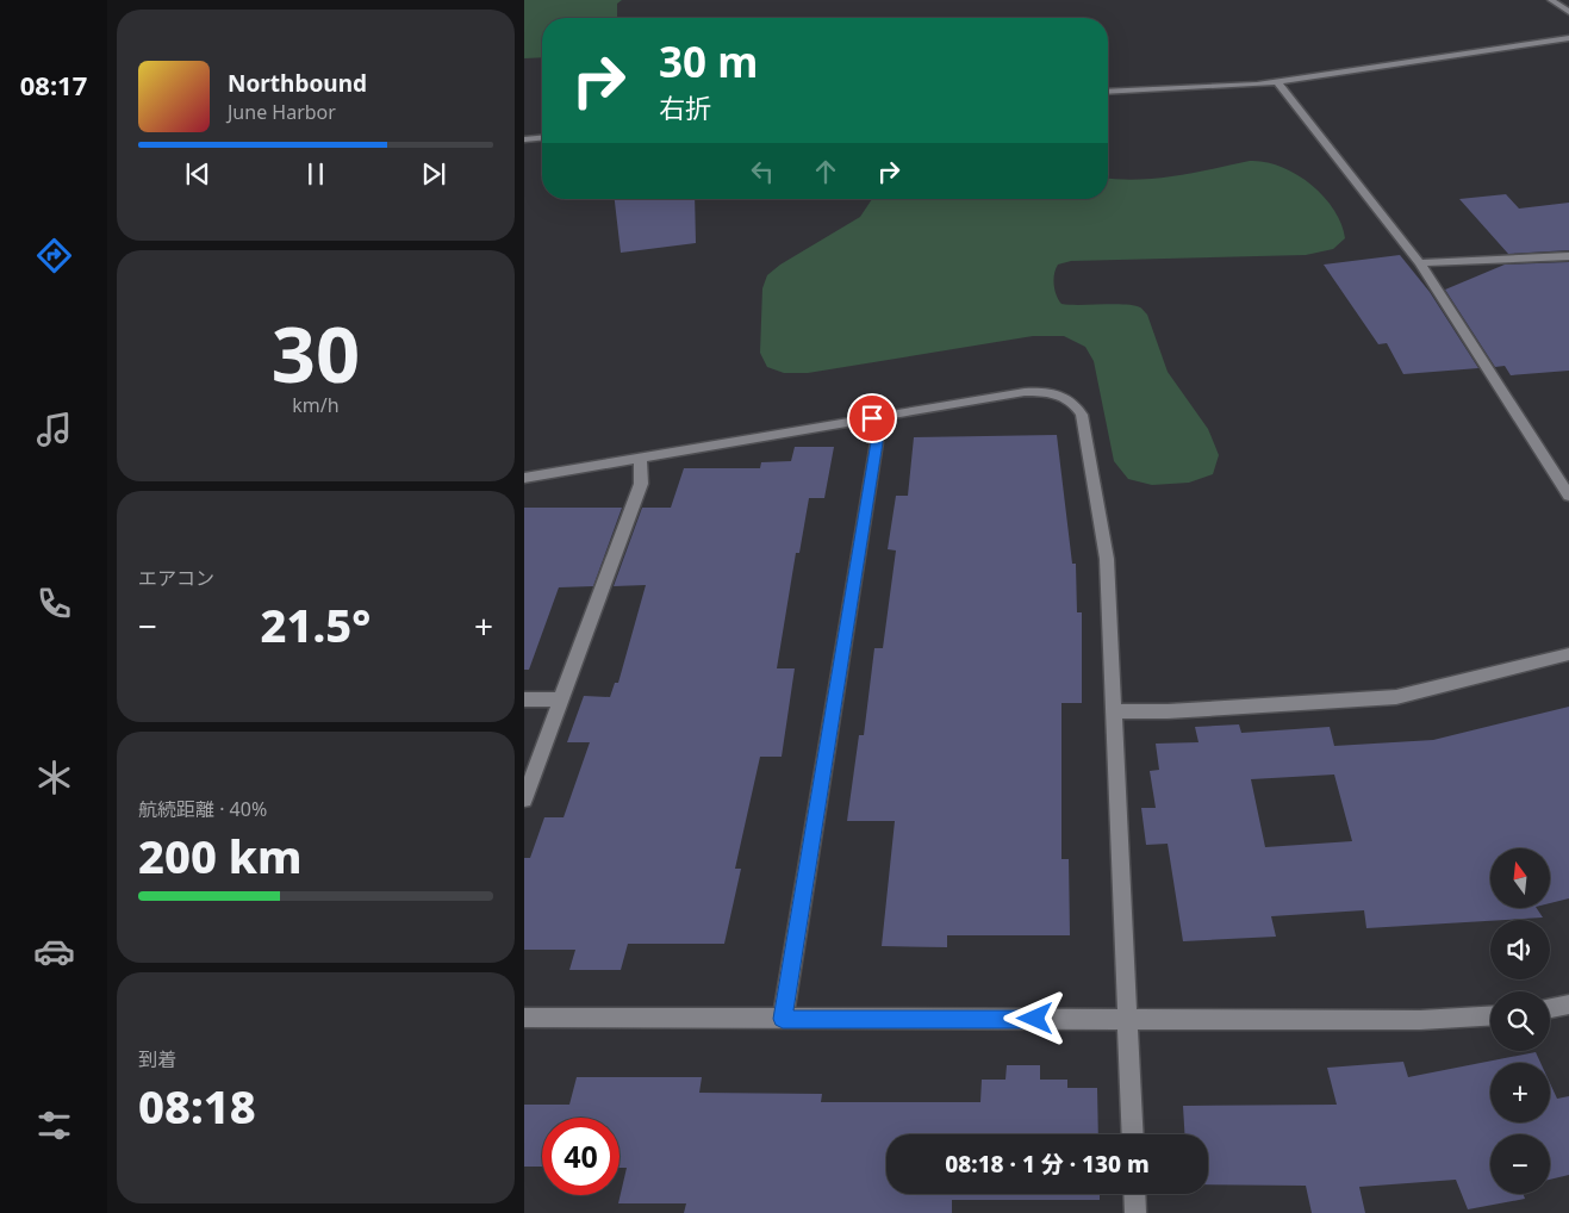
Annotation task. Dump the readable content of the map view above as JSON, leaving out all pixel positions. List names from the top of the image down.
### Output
{
  "north": "top",
  "page": {
    "tabs": "08:17",
    "turn": ["30 m", "右折"],
    "song": ["Northbound", "June Harbor"],
    "tile": [
      ["30", "km/h"],
      "エアコン",
      ["航続距離 · 40%", "200 km"],
      ["到着", "08:18"]
    ],
    "heat": ["−", "21.5°", "+"],
    "map_buttons": ["+", "−"],
    "limit": "40",
    "trip": "08:18 · 1 分 · 130 m"
  }
}
